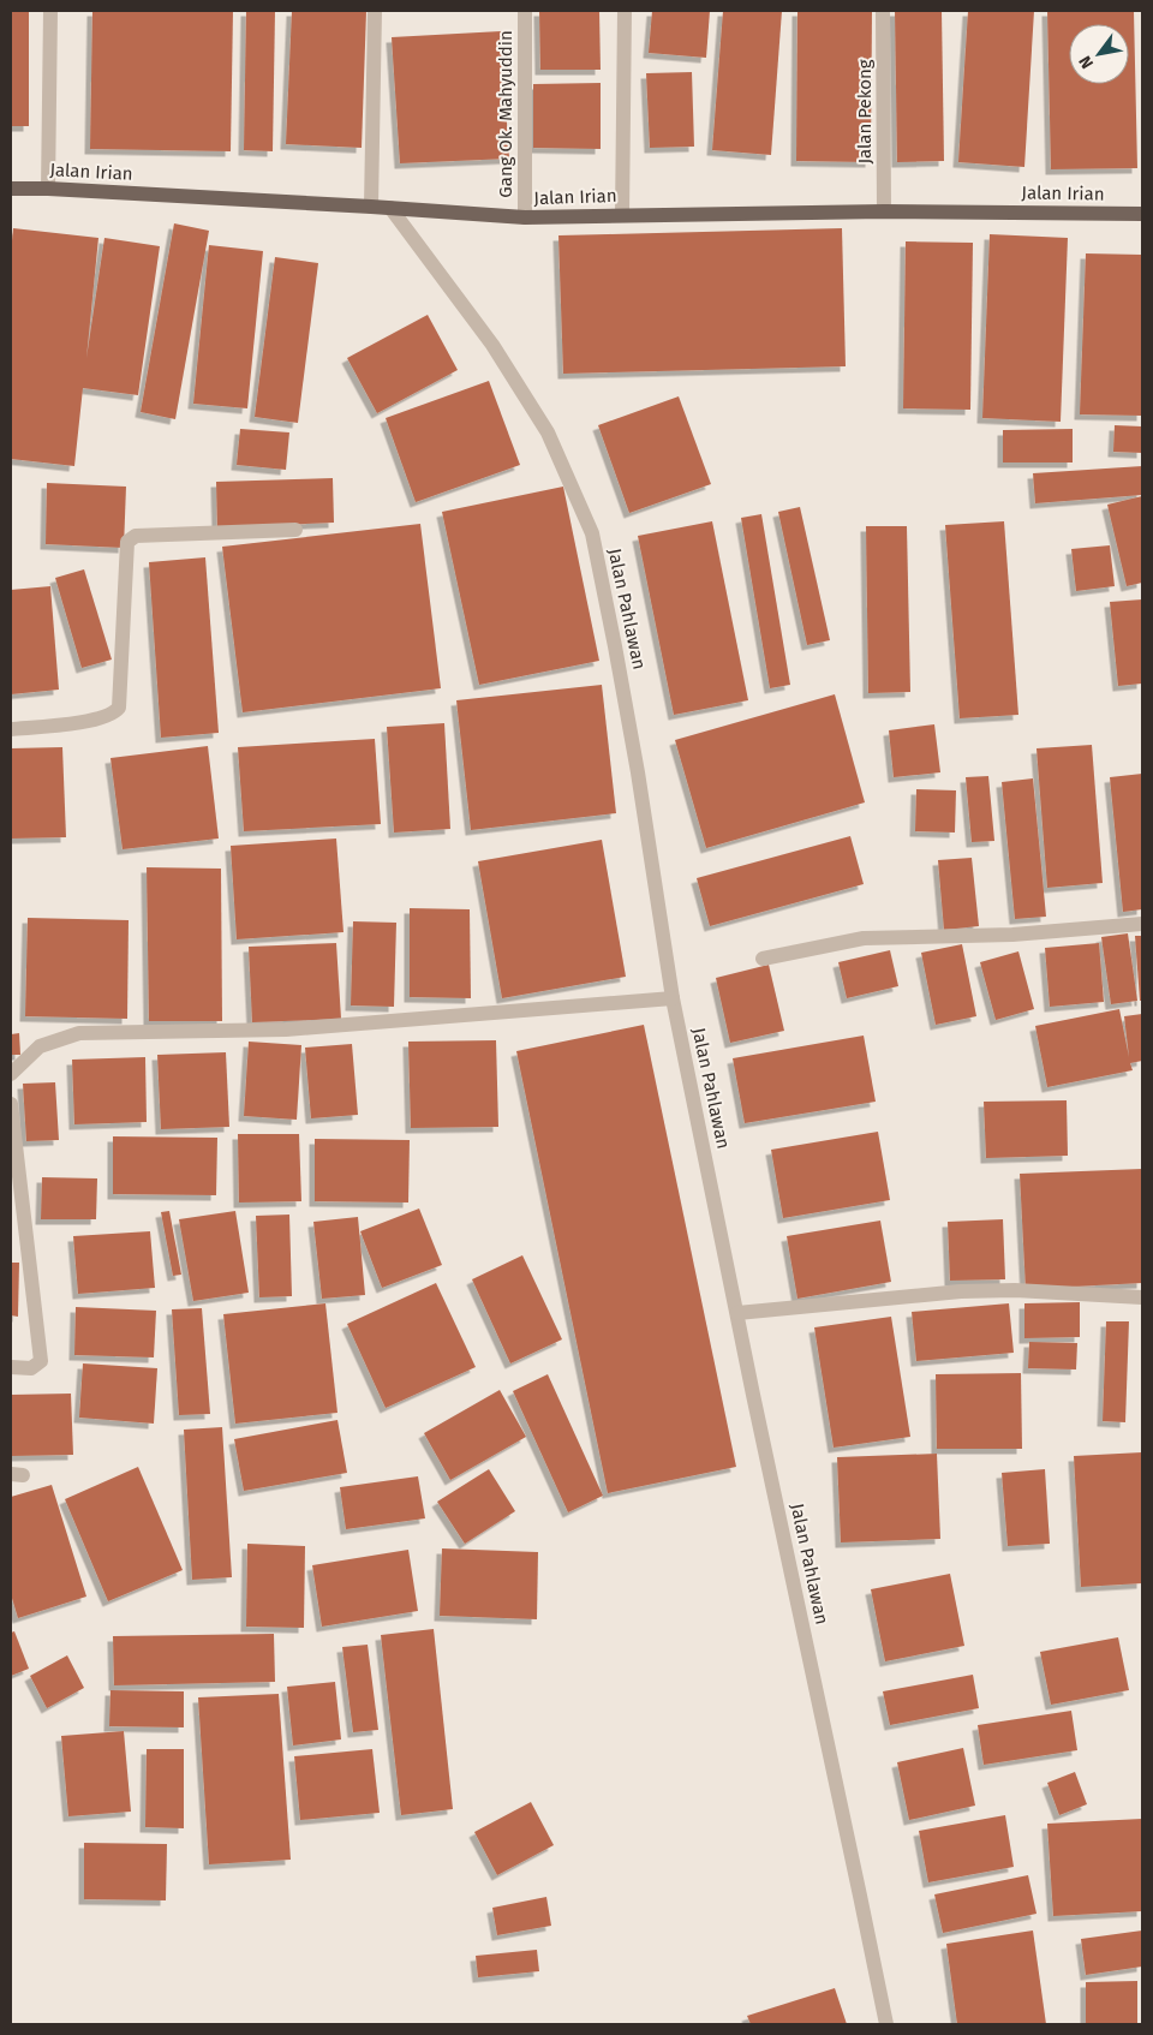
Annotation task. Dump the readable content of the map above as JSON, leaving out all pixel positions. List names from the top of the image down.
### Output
{
  "streets": {
    "main road": ["Jalan Irian"],
    "street": ["Jalan Pekong", "Gang Ok. Mahyuddin", "Jalan Pahlawan"]
  },
  "crossings": [
    ["Jalan Pekong", "Jalan Irian"],
    ["Gang Ok. Mahyuddin", "Jalan Irian"],
    ["Jalan Irian", "Jalan Pahlawan"]
  ],
  "north": "bottom left"
}
